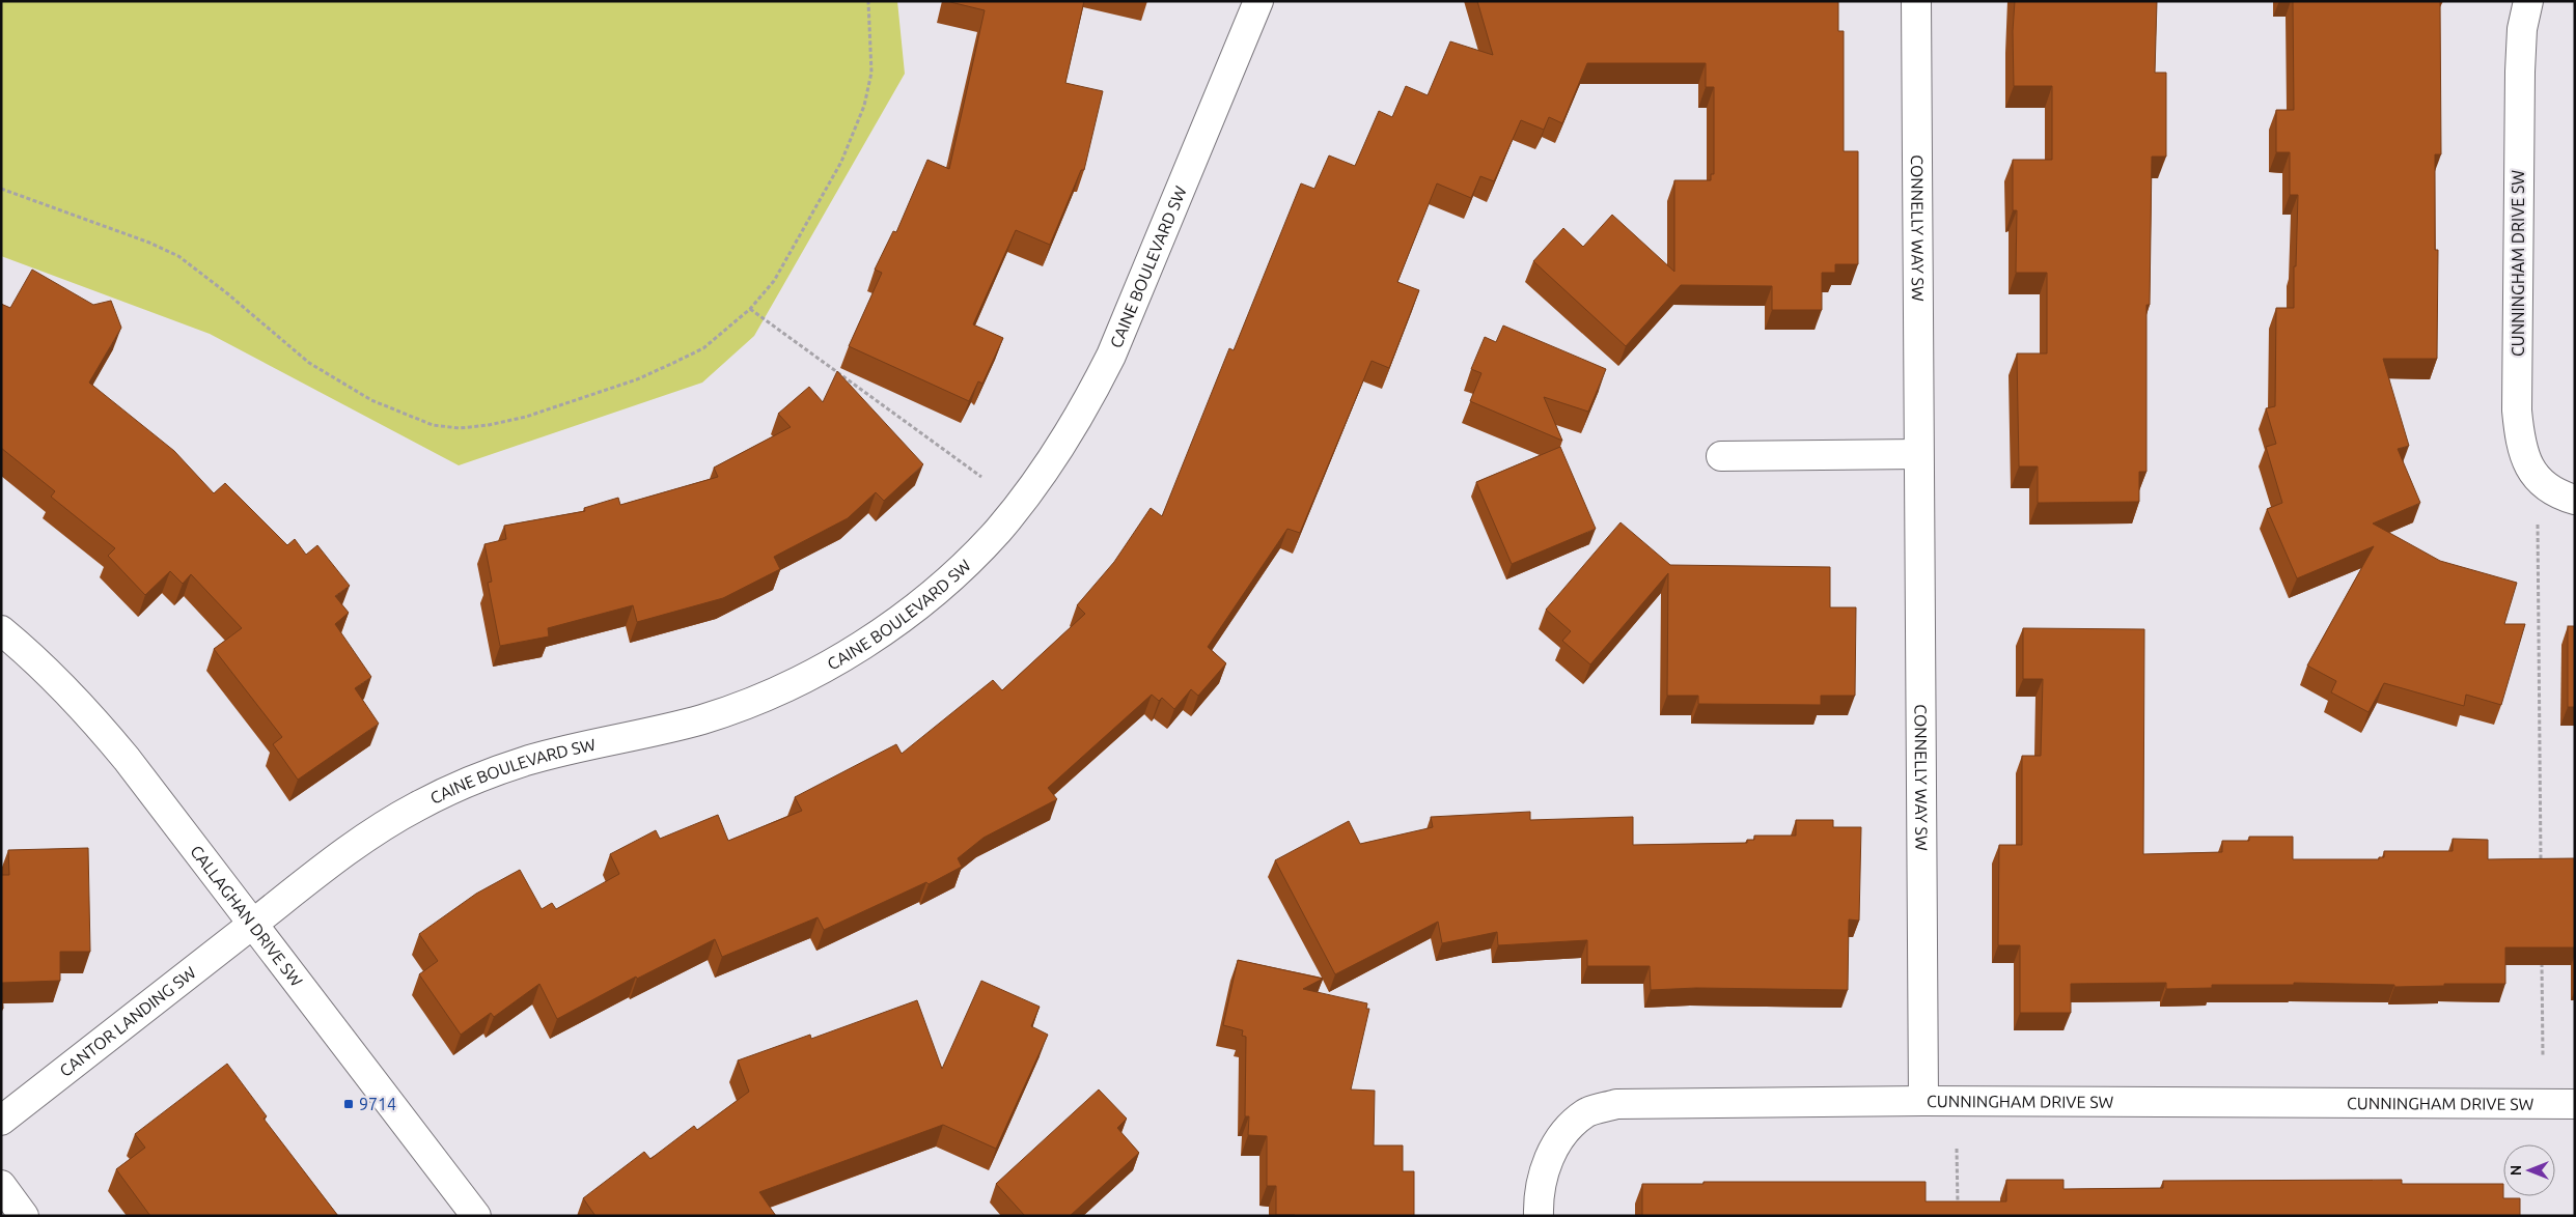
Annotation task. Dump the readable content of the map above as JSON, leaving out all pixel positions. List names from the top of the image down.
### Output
{
  "streets": {
    "street": [
      "CONNELLY WAY SW",
      "CUNNINGHAM DRIVE SW",
      "CAINE BOULEVARD SW",
      "CALLAGHAN DRIVE SW",
      "CANTOR LANDING SW"
    ]
  },
  "crossings": [
    ["CONNELLY WAY SW", "CUNNINGHAM DRIVE SW"],
    ["CAINE BOULEVARD SW", "CALLAGHAN DRIVE SW"],
    ["CAINE BOULEVARD SW", "CANTOR LANDING SW"],
    ["CALLAGHAN DRIVE SW", "CANTOR LANDING SW"]
  ],
  "places": {
    "transit": ["9714"]
  },
  "north": "left"
}
